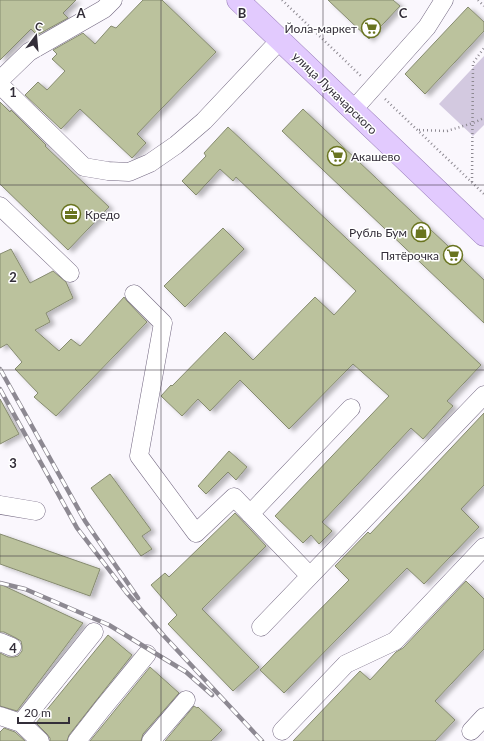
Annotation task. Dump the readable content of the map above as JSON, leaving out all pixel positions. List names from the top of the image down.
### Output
{
  "streets": {
    "main road": ["улица Луначарского"]
  },
  "places": {
    "supermarket": ["Йола-маркет", "Акашево", "Пятёрочка"],
    "office": ["Кредо"],
    "shop": ["Рубль Бум"]
  },
  "scale_bar": "20 m",
  "north": "top",
  "grid": {
    "columns": ["A", "B", "C"],
    "rows": [
      "1",
      "2",
      "3",
      "4"
    ]
  }
}
